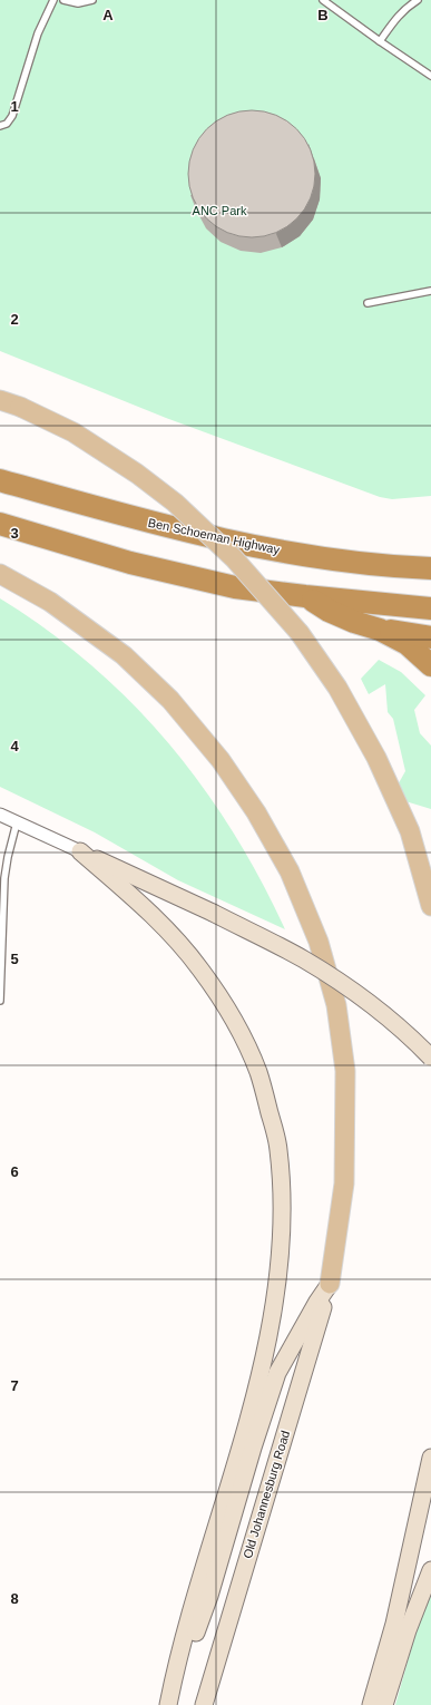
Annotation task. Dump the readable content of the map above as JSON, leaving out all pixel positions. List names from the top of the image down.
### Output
{
  "streets": {
    "highway": ["Ben Schoeman Highway"],
    "main road": ["Old Johannesburg Road"]
  },
  "parks": ["ANC Park"],
  "grid": {
    "columns": ["A", "B"],
    "rows": [
      "1",
      "2",
      "3",
      "4",
      "5",
      "6",
      "7",
      "8"
    ]
  }
}
